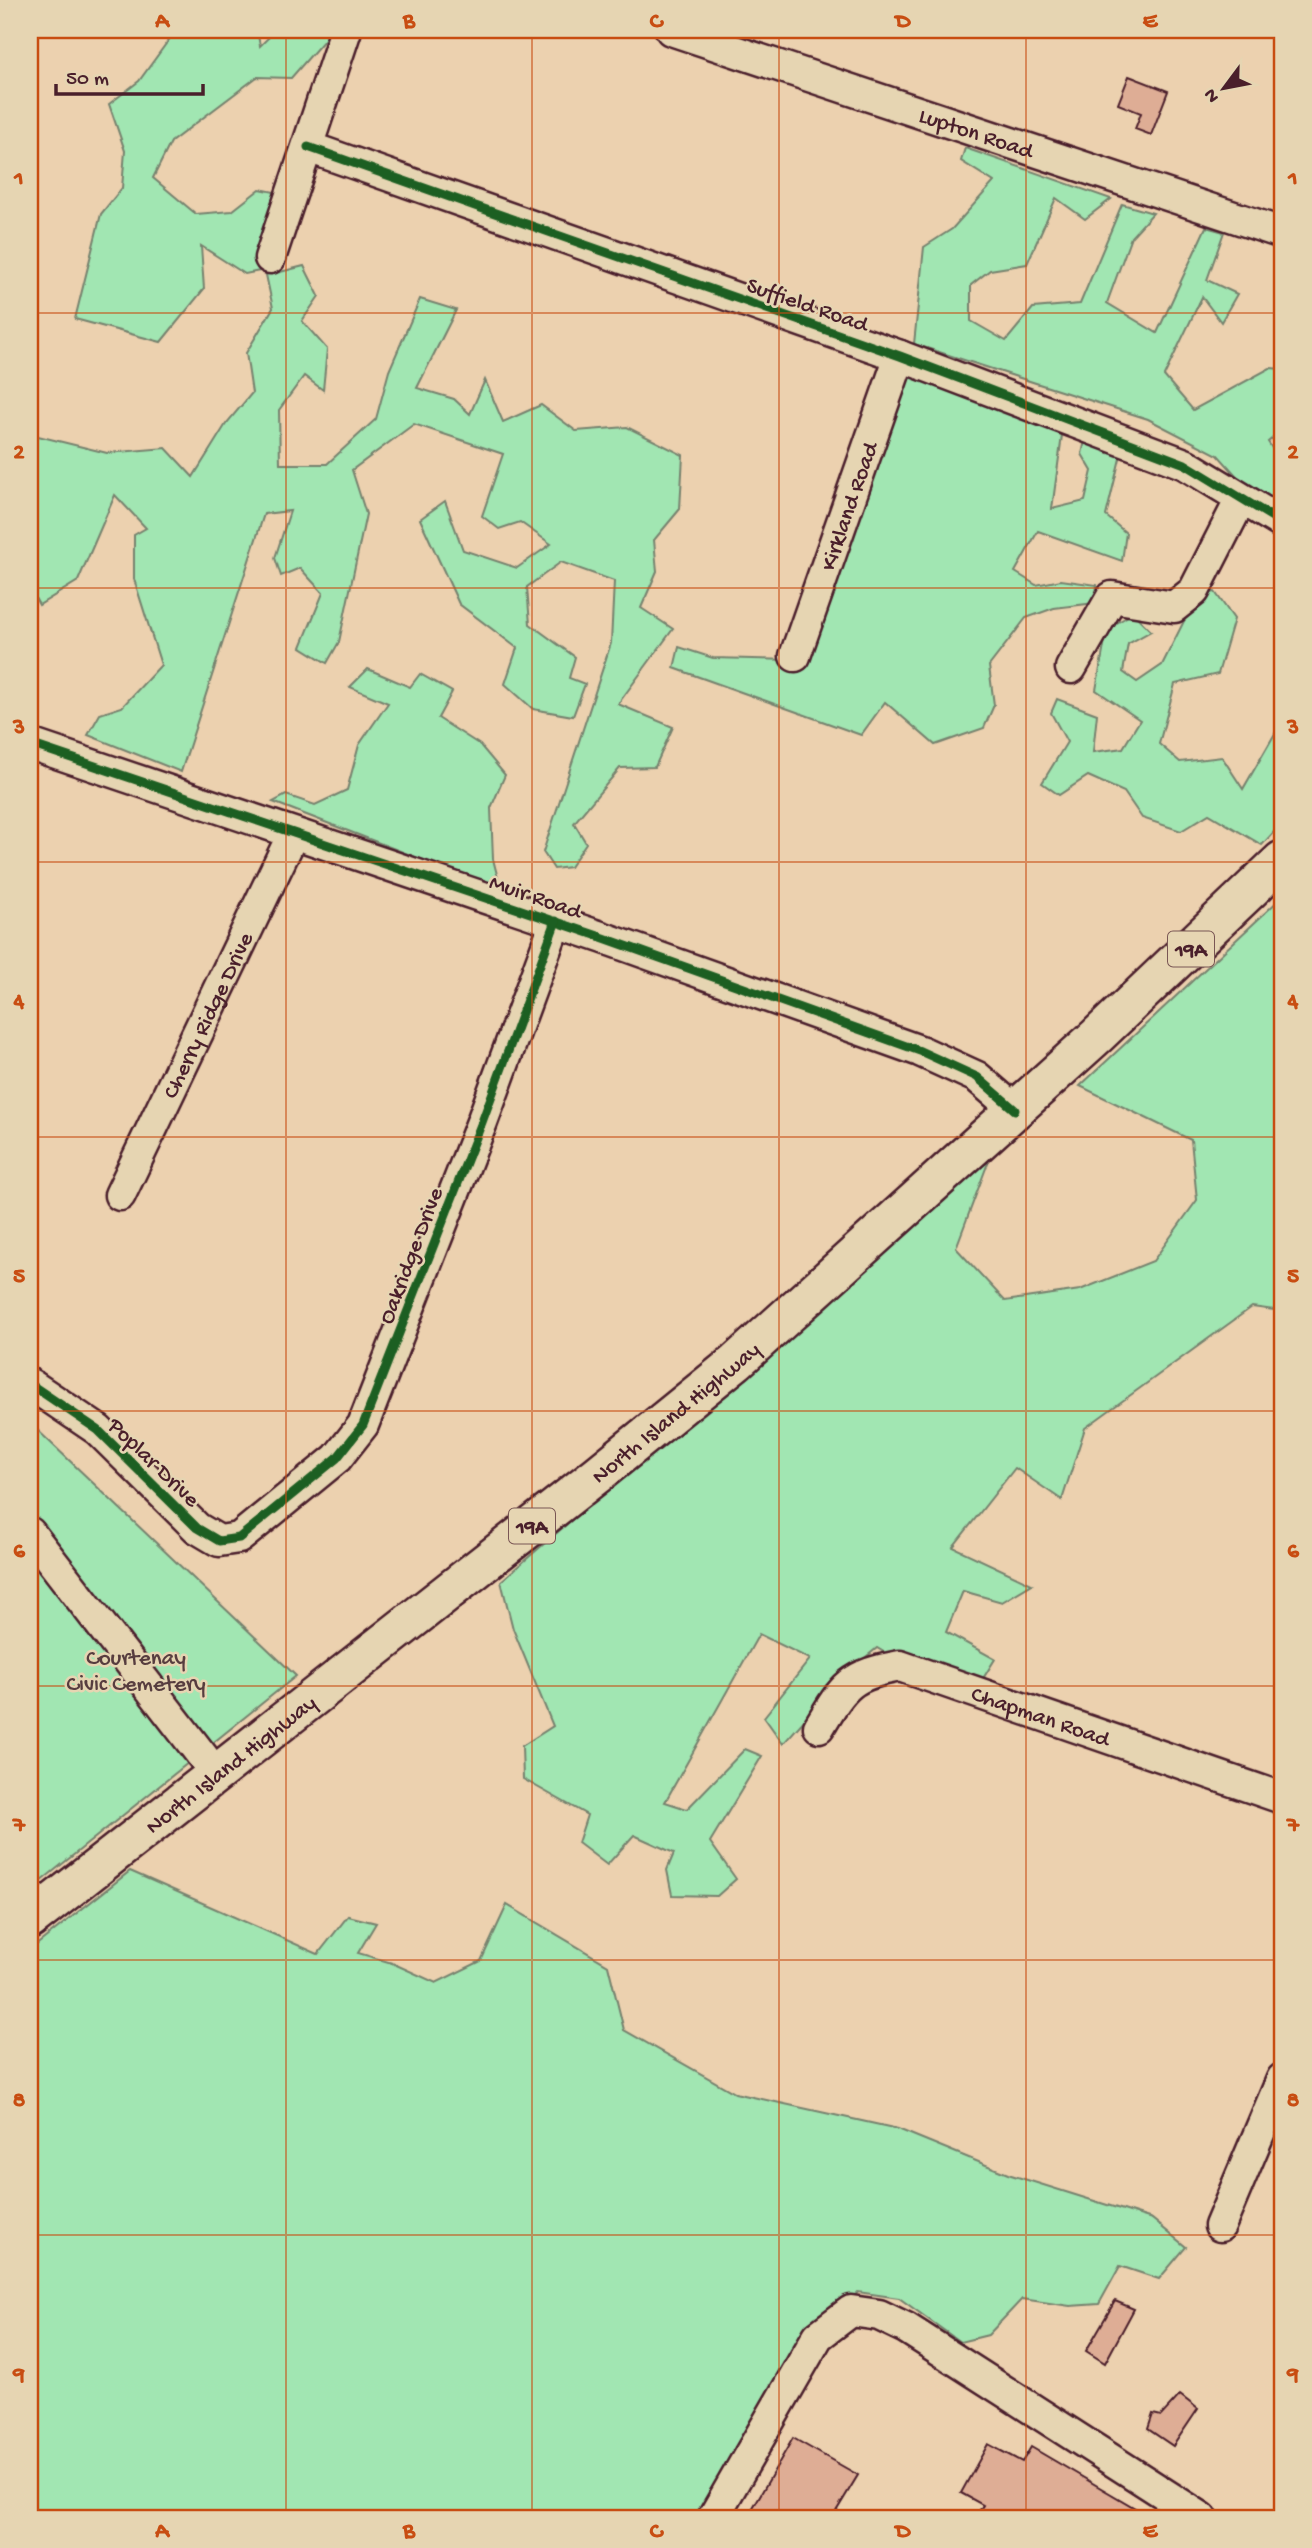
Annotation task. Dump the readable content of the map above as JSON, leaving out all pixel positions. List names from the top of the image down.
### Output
{
  "streets": {
    "main road": ["19A", "North Island Highway"],
    "street": [
      "Lupton Road",
      "Suffield Road",
      "Kirkland Road",
      "Muir Road",
      "Cherry Ridge Drive",
      "Oakridge Drive",
      "Poplar Drive",
      "Chapman Road"
    ]
  },
  "crossings": [
    ["Suffield Road", "Kirkland Road"],
    ["Muir Road", "Cherry Ridge Drive"],
    ["Muir Road", "Oakridge Drive"],
    ["Muir Road", "North Island Highway"],
    ["Oakridge Drive", "Poplar Drive"]
  ],
  "parks": ["Courtenay Civic Cemetery"],
  "scale_bar": "50 m",
  "north": "bottom left",
  "grid": {
    "columns": [
      "A",
      "B",
      "C",
      "D",
      "E"
    ],
    "rows": [
      "1",
      "2",
      "3",
      "4",
      "5",
      "6",
      "7",
      "8",
      "9"
    ]
  }
}
